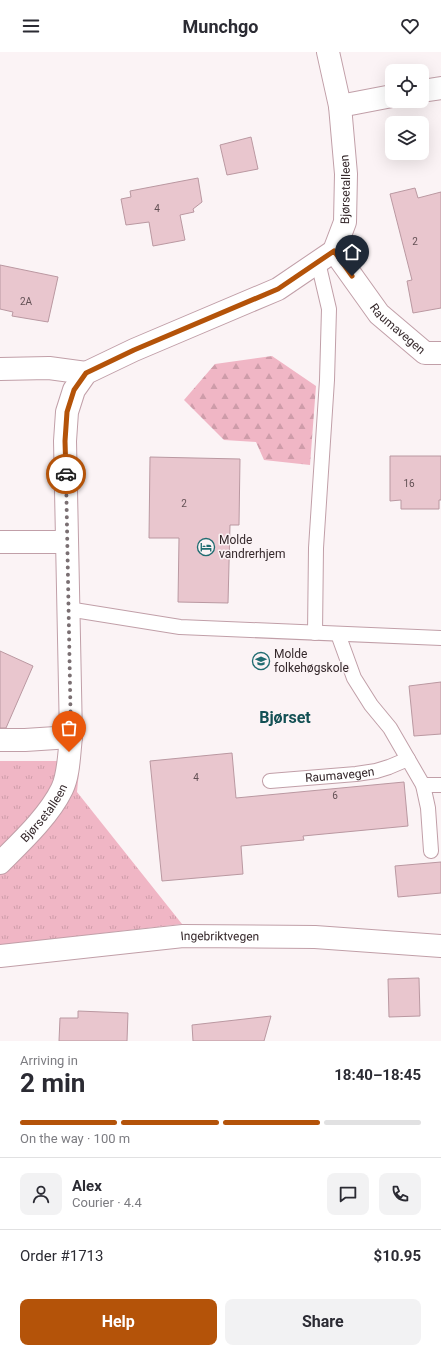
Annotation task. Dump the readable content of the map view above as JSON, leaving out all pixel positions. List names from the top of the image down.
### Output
{
  "streets": {
    "main road": ["Bjørsetalleen", "Raumavegen", "Ingebriktvegen"]
  },
  "crossings": [
    ["Bjørsetalleen", "Raumavegen"]
  ],
  "districts": ["Bjørset"],
  "places": {
    "hotel": ["Molde vandrerhjem"],
    "school or university": ["Molde folkehøgskole"]
  },
  "house_numbers": [
    "4",
    "2",
    "2A",
    "16",
    "2",
    "4",
    "6"
  ],
  "page": {
    "header": "Munchgo",
    "heading": ["2 min", "Arriving in", "18:40–18:45"],
    "panel": [
      "Alex",
      "Courier · 4.4",
      "Order #1713",
      "$10.95"
    ],
    "bar": "On the way · 100 m",
    "buttons": ["Help", "Share"]
  }
}
